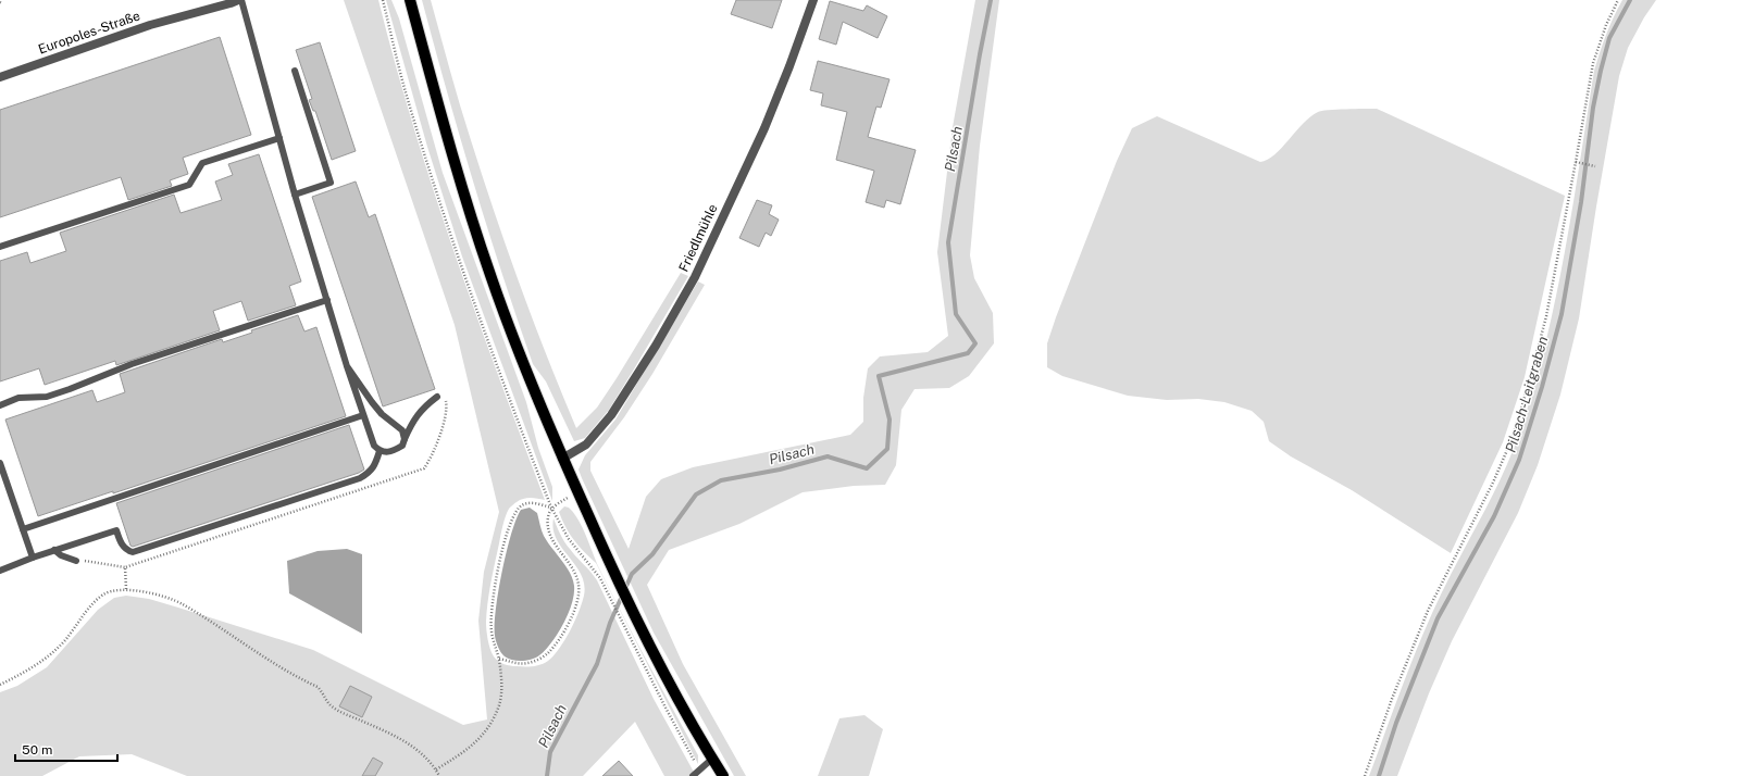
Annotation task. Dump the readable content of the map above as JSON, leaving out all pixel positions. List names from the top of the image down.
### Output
{
  "streets": {
    "street": ["Europoles-Straße", "Friedlmühle"]
  },
  "water": ["Pilsach", "Pilsach-Leitgraben"],
  "scale_bar": "50 m"
}
